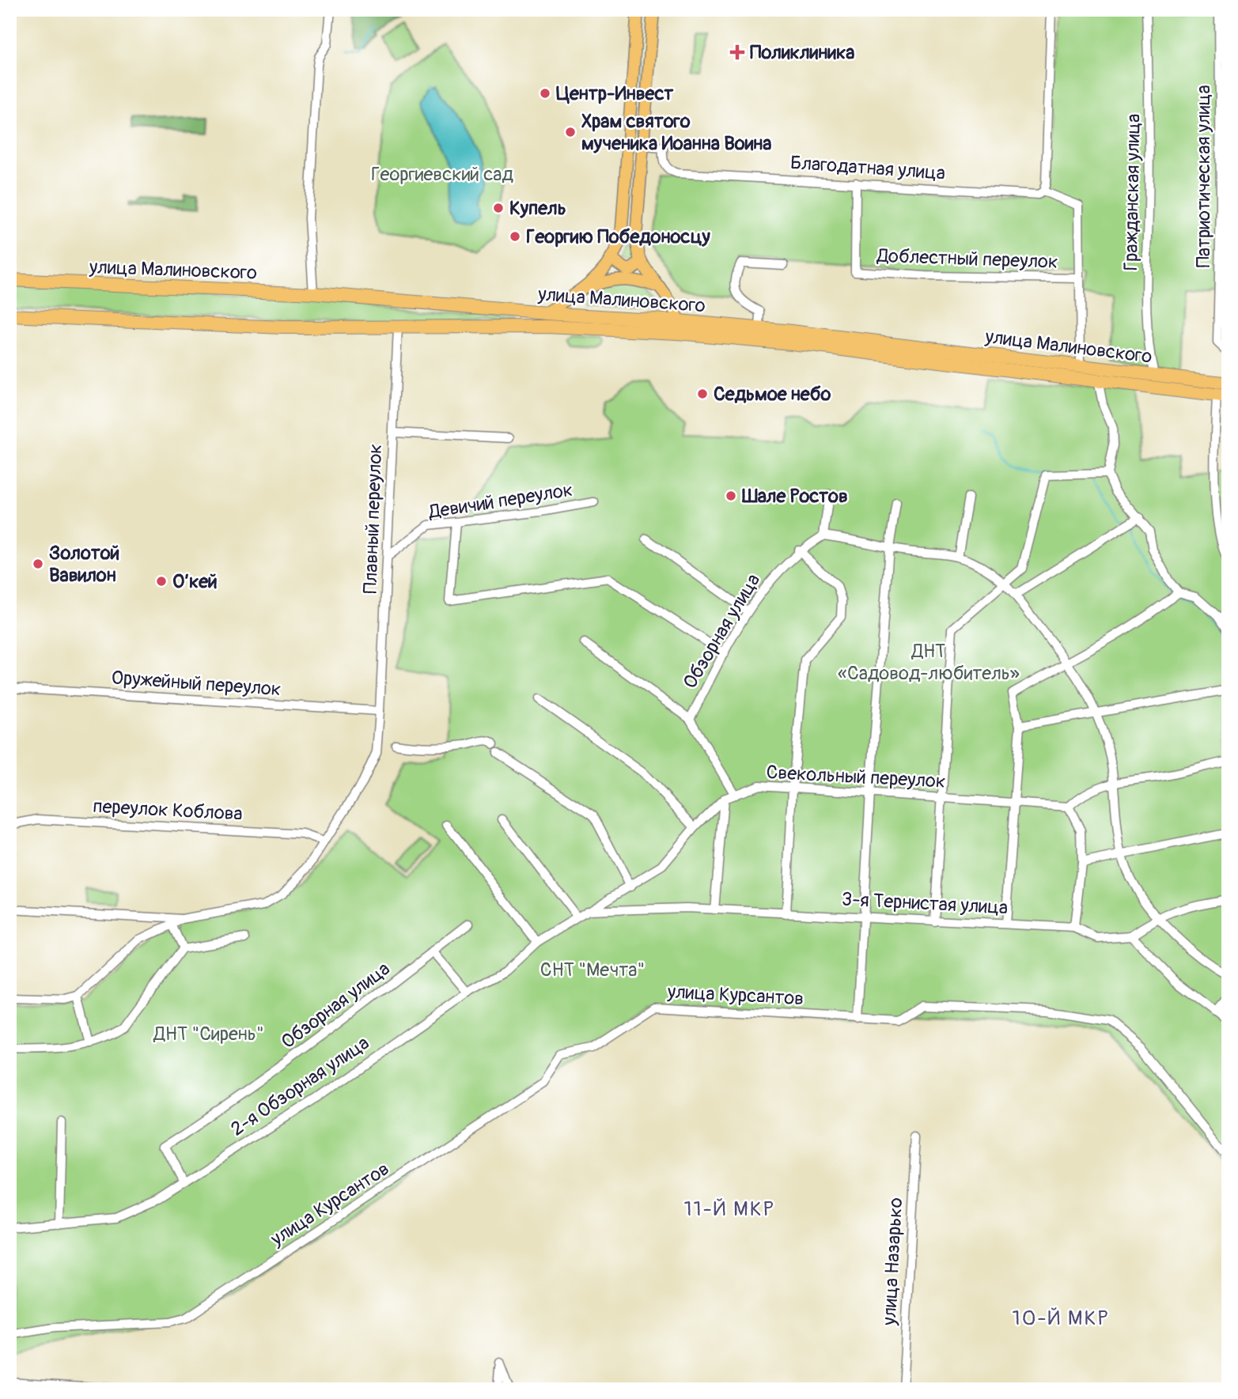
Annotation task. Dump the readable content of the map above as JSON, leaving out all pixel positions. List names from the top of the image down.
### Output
{
  "streets": {
    "highway": ["улица Малиновского"],
    "street": [
      "Благодатная улица",
      "Патриотическая улица",
      "Гражданская улица",
      "Доблестный переулок",
      "Девичий переулок",
      "Плавный переулок",
      "Обзорная улица",
      "Оружейный переулок",
      "Свекольный переулок",
      "переулок Коблова",
      "3-я Тернистая улица",
      "улица Курсантов",
      "2-я Обзорная улица",
      "улица Назарько"
    ]
  },
  "crossings": [
    ["Благодатная улица", "Доблестный переулок"],
    ["Благодатная улица", "улица Малиновского"],
    ["Гражданская улица", "улица Малиновского"],
    ["улица Малиновского", "Плавный переулок"],
    ["Девичий переулок", "Плавный переулок"],
    ["Плавный переулок", "Оружейный переулок"],
    ["Плавный переулок", "переулок Коблова"],
    ["Обзорная улица", "Свекольный переулок"],
    ["Обзорная улица", "2-я Обзорная улица"],
    ["Свекольный переулок", "3-я Тернистая улица"],
    ["Свекольный переулок", "2-я Обзорная улица"],
    ["3-я Тернистая улица", "2-я Обзорная улица"]
  ],
  "districts": ["11-Й МКР", "10-Й МКР"],
  "parks": [
    "Георгиевский сад",
    "ДНТ «Садовод-любитель»",
    "СНТ \"Мечта\"",
    "ДНТ \"Сирень\""
  ],
  "places": {
    "health": ["Поликлиника"],
    "other": [
      "Центр-Инвест",
      "Храм святого мученика Иоанна Воина",
      "Купель",
      "Георгию Победоносцу",
      "Седьмое небо",
      "Шале Ростов",
      "Золотой Вавилон",
      "О’кей"
    ]
  }
}
